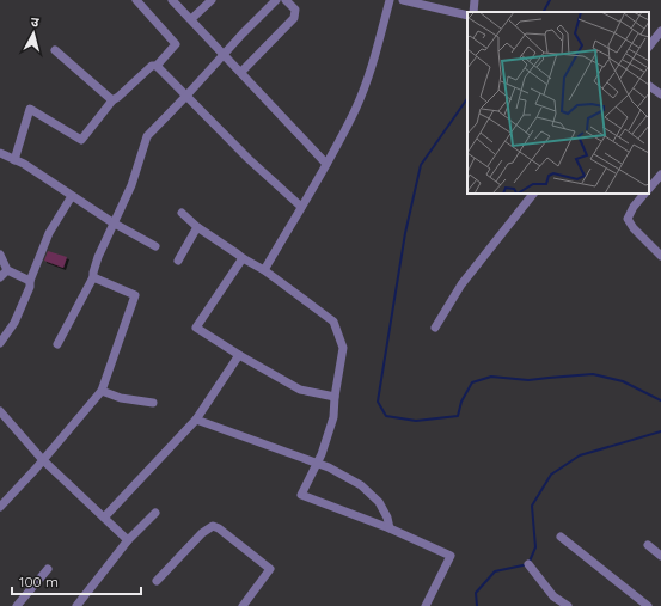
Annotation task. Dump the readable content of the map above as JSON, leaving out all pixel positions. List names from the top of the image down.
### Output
{
  "scale_bar": "100 m",
  "north": "top"
}
